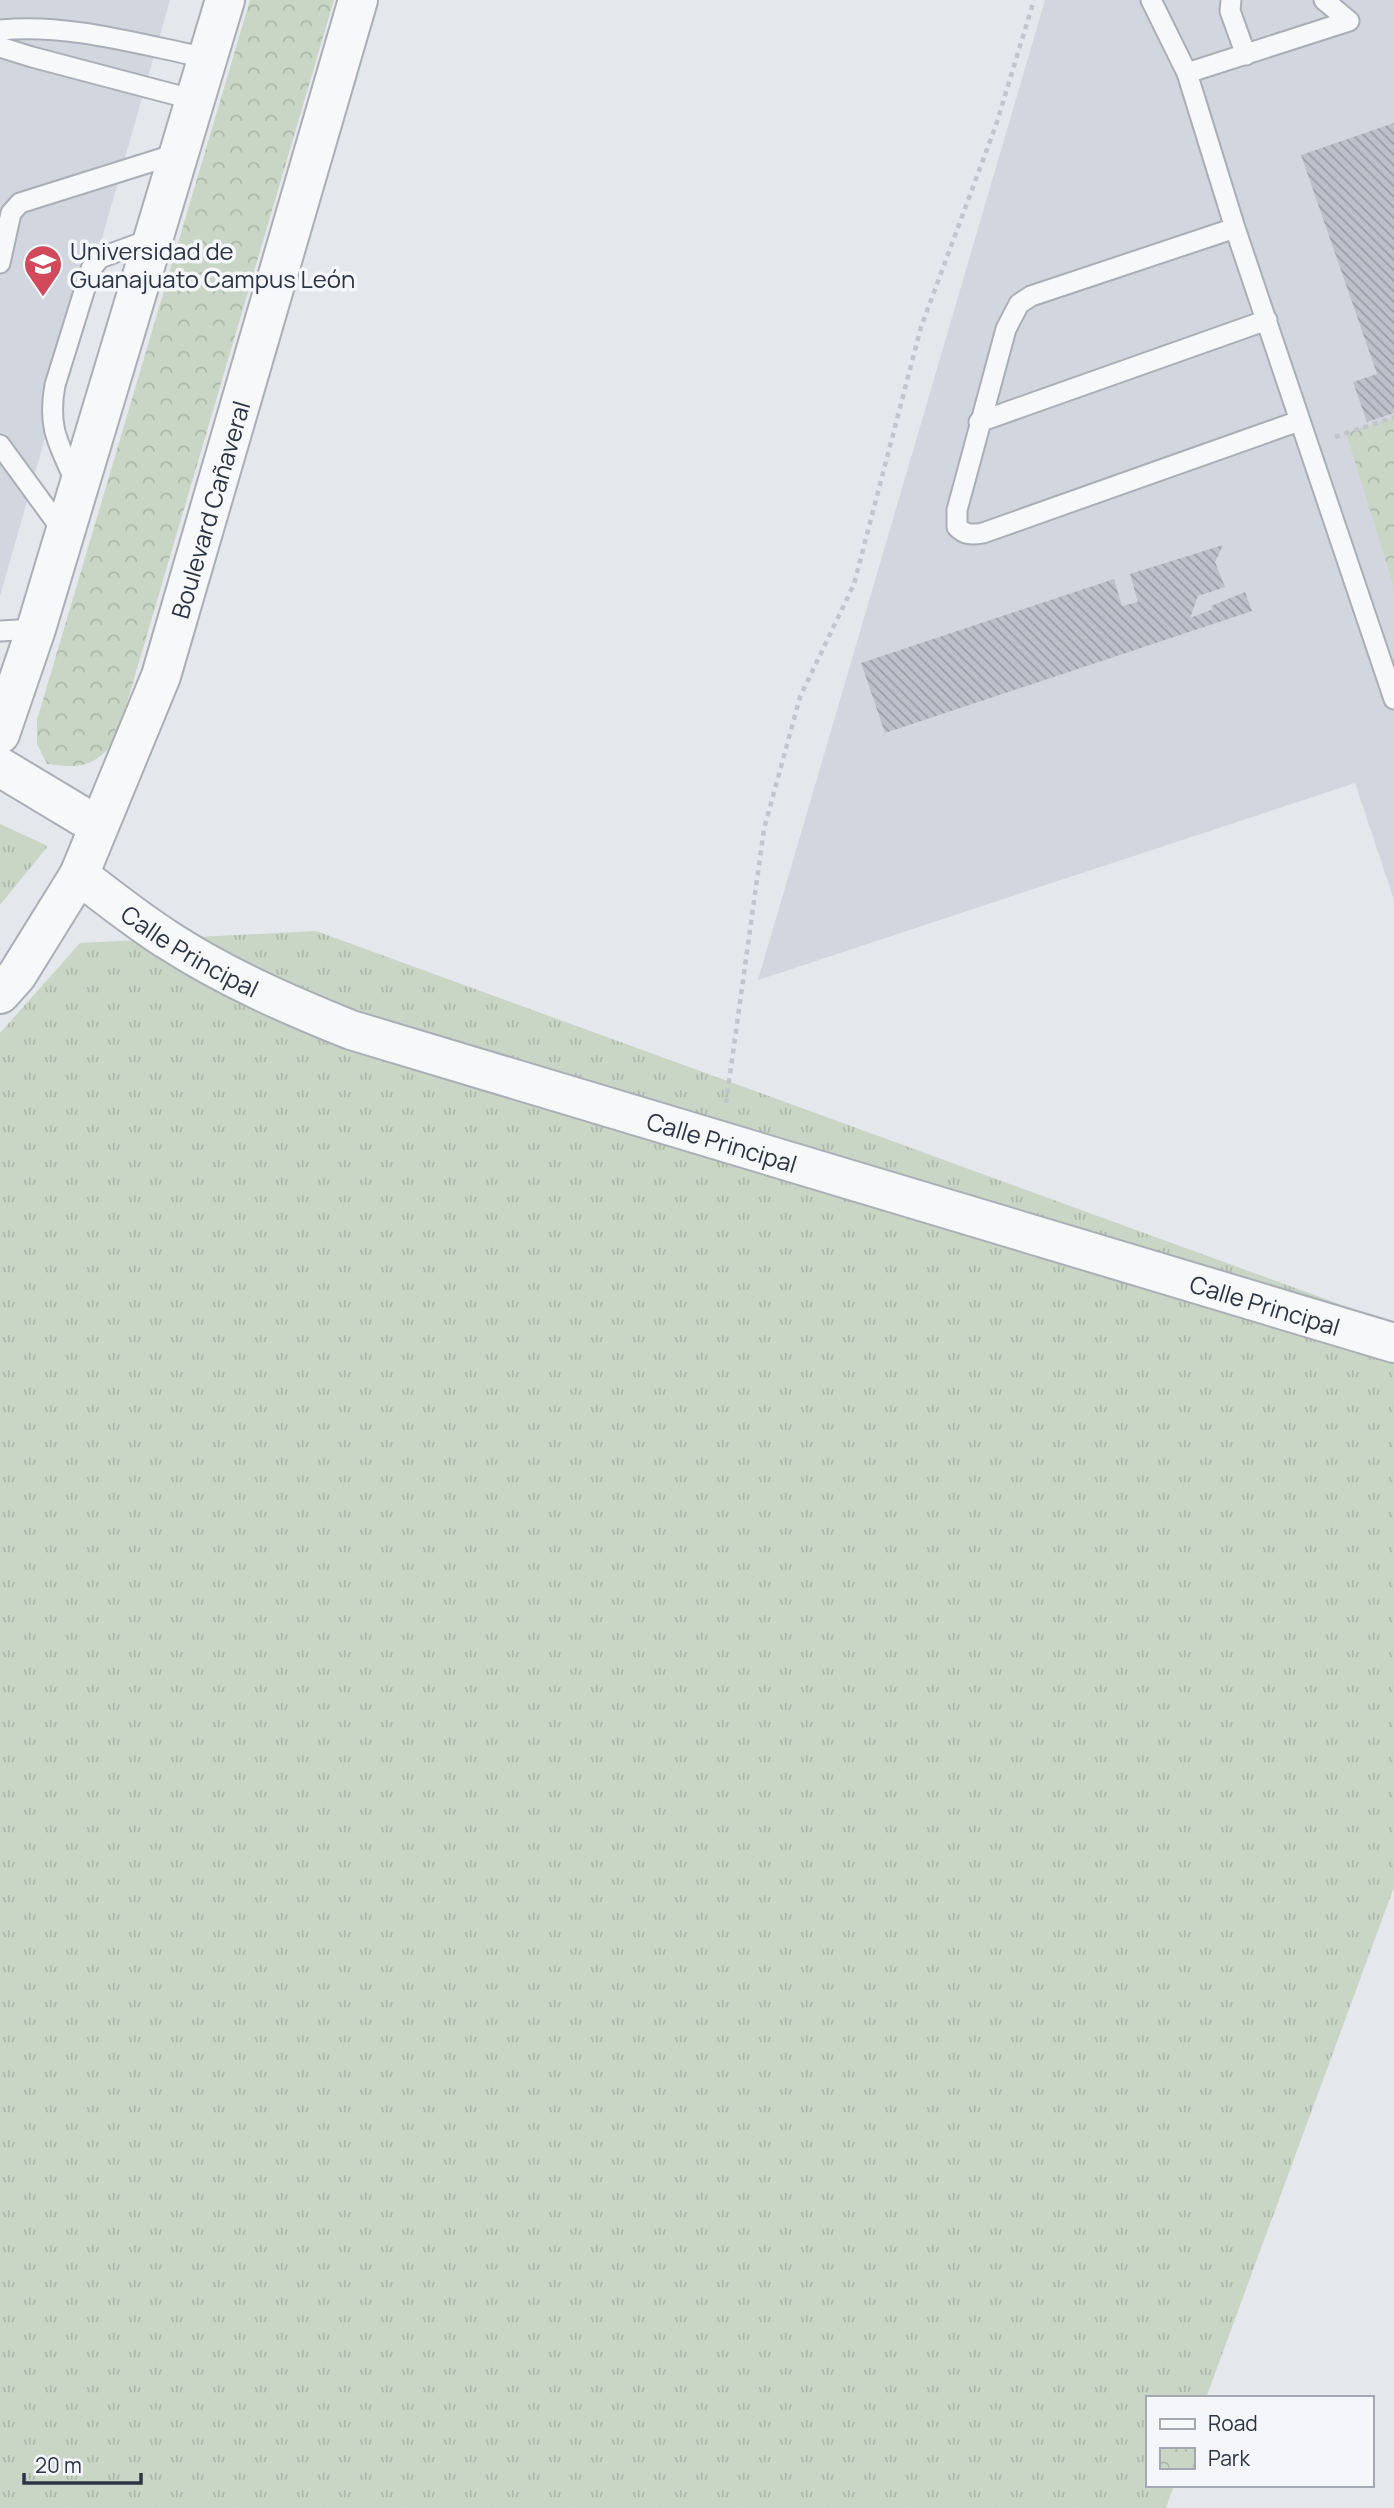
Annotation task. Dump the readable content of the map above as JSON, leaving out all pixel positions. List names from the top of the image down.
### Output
{
  "streets": {
    "street": ["Boulevard Cañaveral", "Calle Principal"]
  },
  "crossings": [
    ["Boulevard Cañaveral", "Calle Principal"]
  ],
  "places": {
    "school or university": ["Universidad de Guanajuato Campus León"]
  },
  "legend": ["Road", "Park"],
  "scale_bar": "20 m"
}
